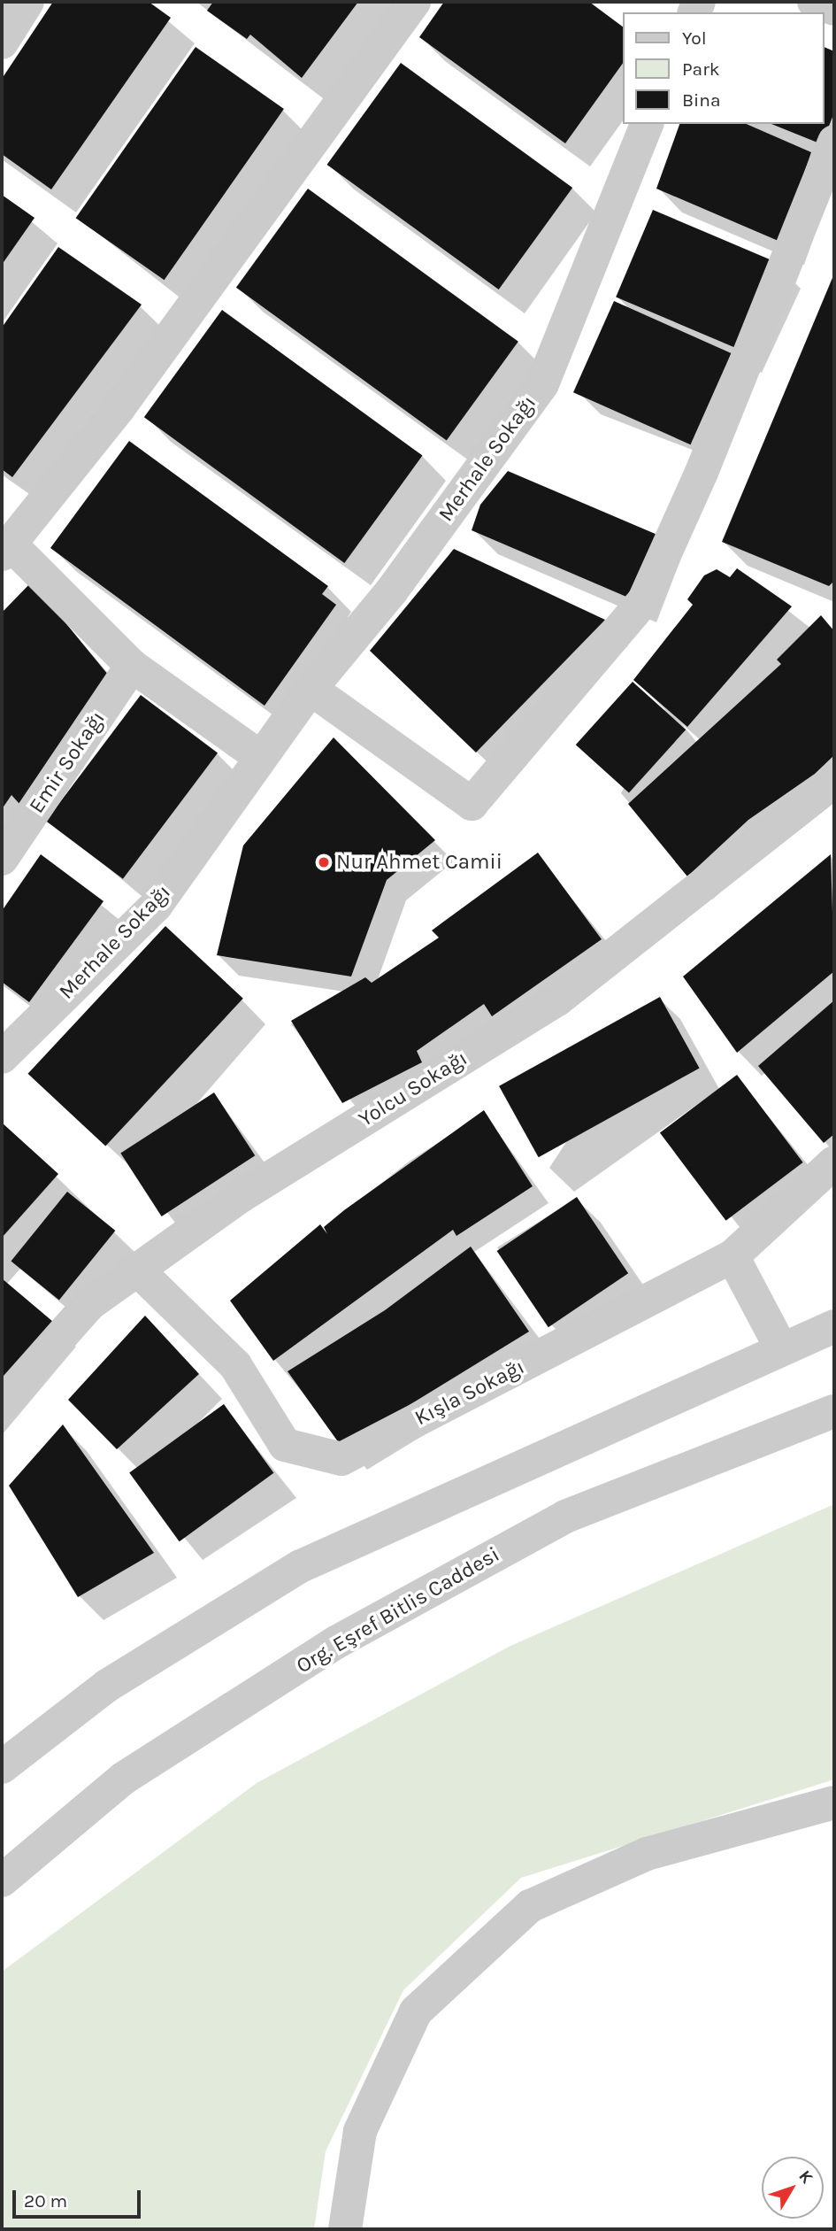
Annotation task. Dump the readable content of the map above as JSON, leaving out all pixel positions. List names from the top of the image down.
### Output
{
  "streets": {
    "street": [
      "Merhale Sokağı",
      "Emir Sokağı",
      "Yolcu Sokağı",
      "Kışla Sokağı",
      "Org. Eşref Bitlis Caddesi"
    ]
  },
  "crossings": [
    ["Yolcu Sokağı", "Kışla Sokağı"]
  ],
  "places": ["Nur Ahmet Camii"],
  "legend": ["Yol", "Park", "Bina"],
  "scale_bar": "20 m",
  "north": "top right"
}
